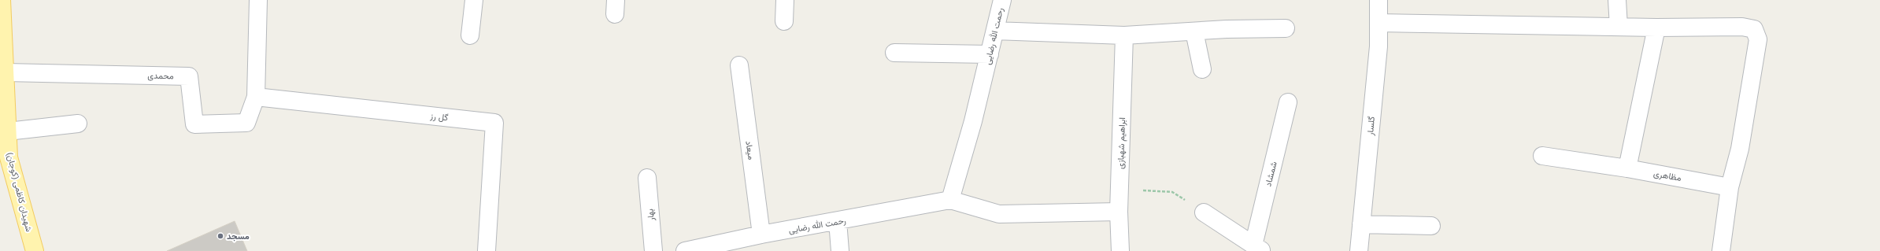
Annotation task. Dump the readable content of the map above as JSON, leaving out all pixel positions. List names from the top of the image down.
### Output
{
  "streets": {
    "main road": ["شهیدان کاظمی (کوجان)"],
    "street": [
      "رحمت الله رضایی",
      "محمدی",
      "گل رز",
      "گلسار",
      "ابراهیم شهبازی",
      "میعاد",
      "شمشاد",
      "مظاهری",
      "بهار"
    ]
  },
  "crossings": [
    ["رحمت الله رضایی", "ابراهیم شهبازی"],
    ["رحمت الله رضایی", "میعاد"],
    ["محمدی", "گل رز"],
    ["محمدی", "شهیدان کاظمی (کوجان)"]
  ],
  "places": ["مسجد"]
}
